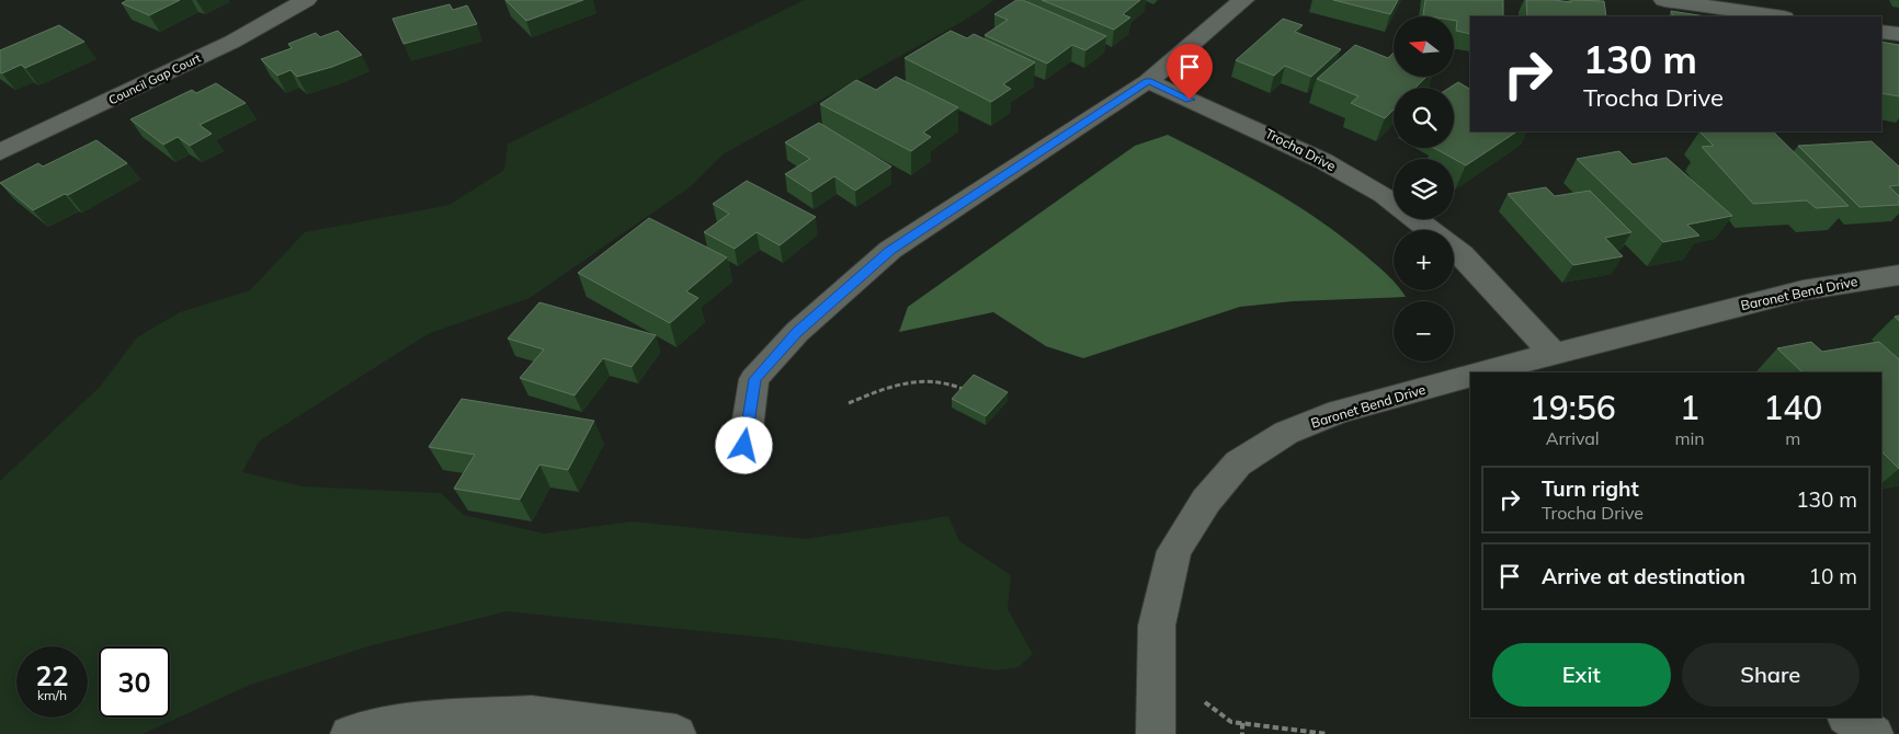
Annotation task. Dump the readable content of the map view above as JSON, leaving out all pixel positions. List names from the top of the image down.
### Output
{
  "streets": {
    "street": ["Council Gap Court", "Trocha Drive", "Baronet Bend Drive"]
  },
  "crossings": [
    ["Trocha Drive", "Baronet Bend Drive"]
  ],
  "north": "left",
  "page": {
    "map_buttons": ["+", "−"],
    "turn": ["130 m", "Trocha Drive"],
    "eta": [
      "19:56",
      "Arrival",
      "1",
      "min",
      "140",
      "m"
    ],
    "list": [
      {
        "name": "Turn right",
        "note": "Trocha Drive",
        "value": "130 m"
      },
      {
        "name": "Arrive at destination",
        "value": "10 m"
      }
    ],
    "buttons": ["Exit", "Share"],
    "speed": "22 km/h",
    "limit": "30"
  }
}
